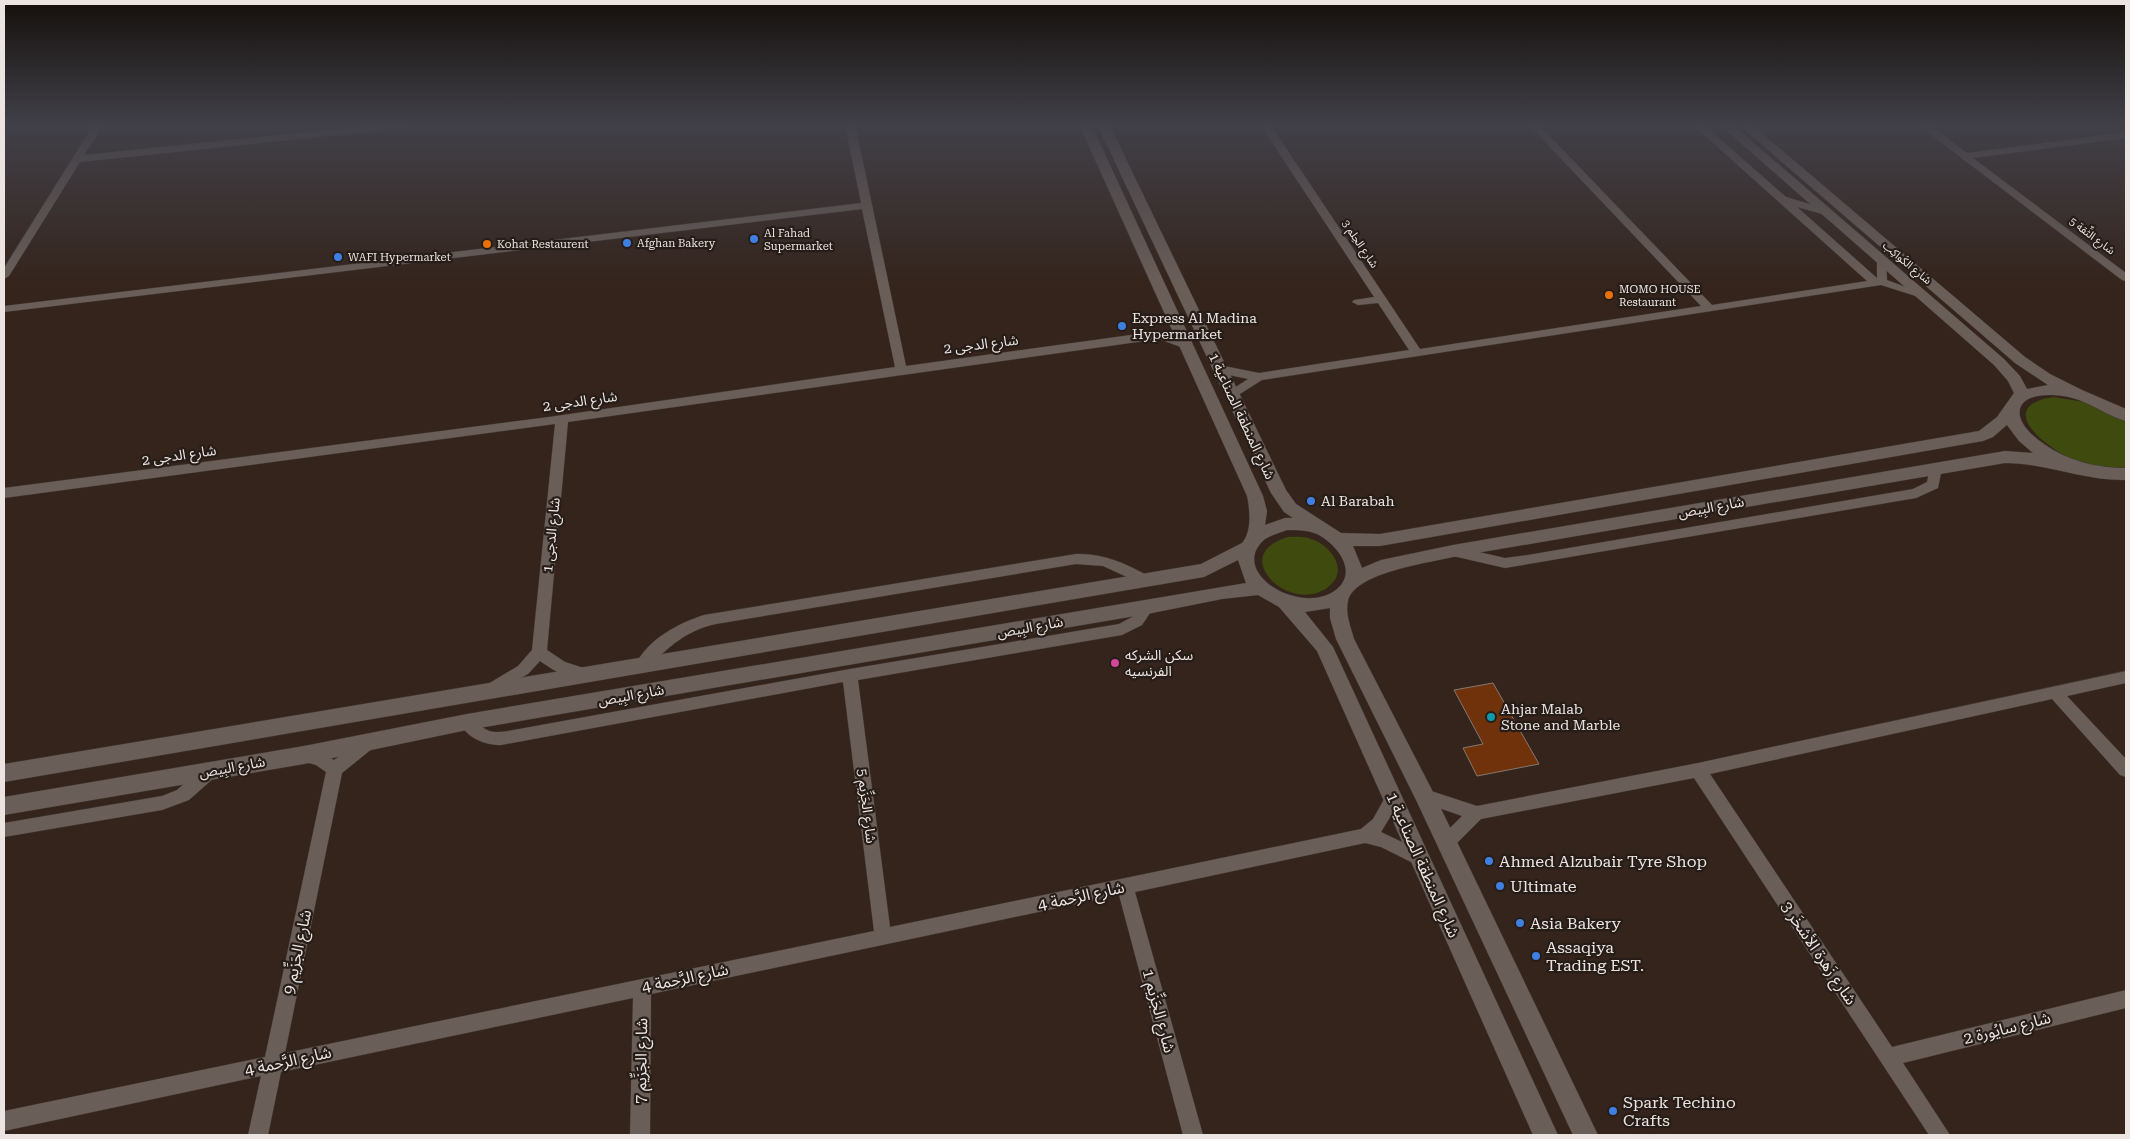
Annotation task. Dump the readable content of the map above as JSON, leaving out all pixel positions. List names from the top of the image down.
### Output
{
  "streets": {
    "street": [
      "شارع الثِّقة 5",
      "شارع الحِلم 3",
      "شارع الكَواكِب",
      "شارع الدجى 2",
      "شارع المنطقة الصناعية 1",
      "شارع البِيص",
      "شارع الدجى 1",
      "شارع الجَزِّيم 5",
      "شارع الرَّحمة 4",
      "شارع الجَزِّيم 9",
      "شارع زَهرة الأشخَر 3",
      "شارع الجَزِّيم 1",
      "شارع سايُورة 2",
      "شارع الجَزِّيم 7"
    ]
  },
  "crossings": [
    ["شارع الكَواكِب", "شارع البِيص"],
    ["شارع الدجى 2", "شارع المنطقة الصناعية 1"],
    ["شارع الدجى 2", "شارع الدجى 1"],
    ["شارع المنطقة الصناعية 1", "شارع البِيص"],
    ["شارع المنطقة الصناعية 1", "شارع الرَّحمة 4"],
    ["شارع الجَزِّيم 5", "شارع الرَّحمة 4"],
    ["شارع الرَّحمة 4", "شارع الجَزِّيم 9"],
    ["شارع الرَّحمة 4", "شارع الجَزِّيم 1"],
    ["شارع الرَّحمة 4", "شارع الجَزِّيم 7"],
    ["شارع زَهرة الأشخَر 3", "شارع سايُورة 2"]
  ],
  "places": [
    "Al Fahad Supermarket",
    "Afghan Bakery",
    "Kohat Restaurent",
    "WAFI Hypermarket",
    "MOMO HOUSE Restaurant",
    "Express Al Madina Hypermarket",
    "Al Barabah",
    "سكن الشركه الفرنسيه",
    "Ahjar Malab Stone and Marble",
    "Ahmed Alzubair Tyre Shop",
    "Ultimate",
    "Asia Bakery",
    "Assaqiya Trading EST.",
    "Spark Techino Crafts"
  ]
}
